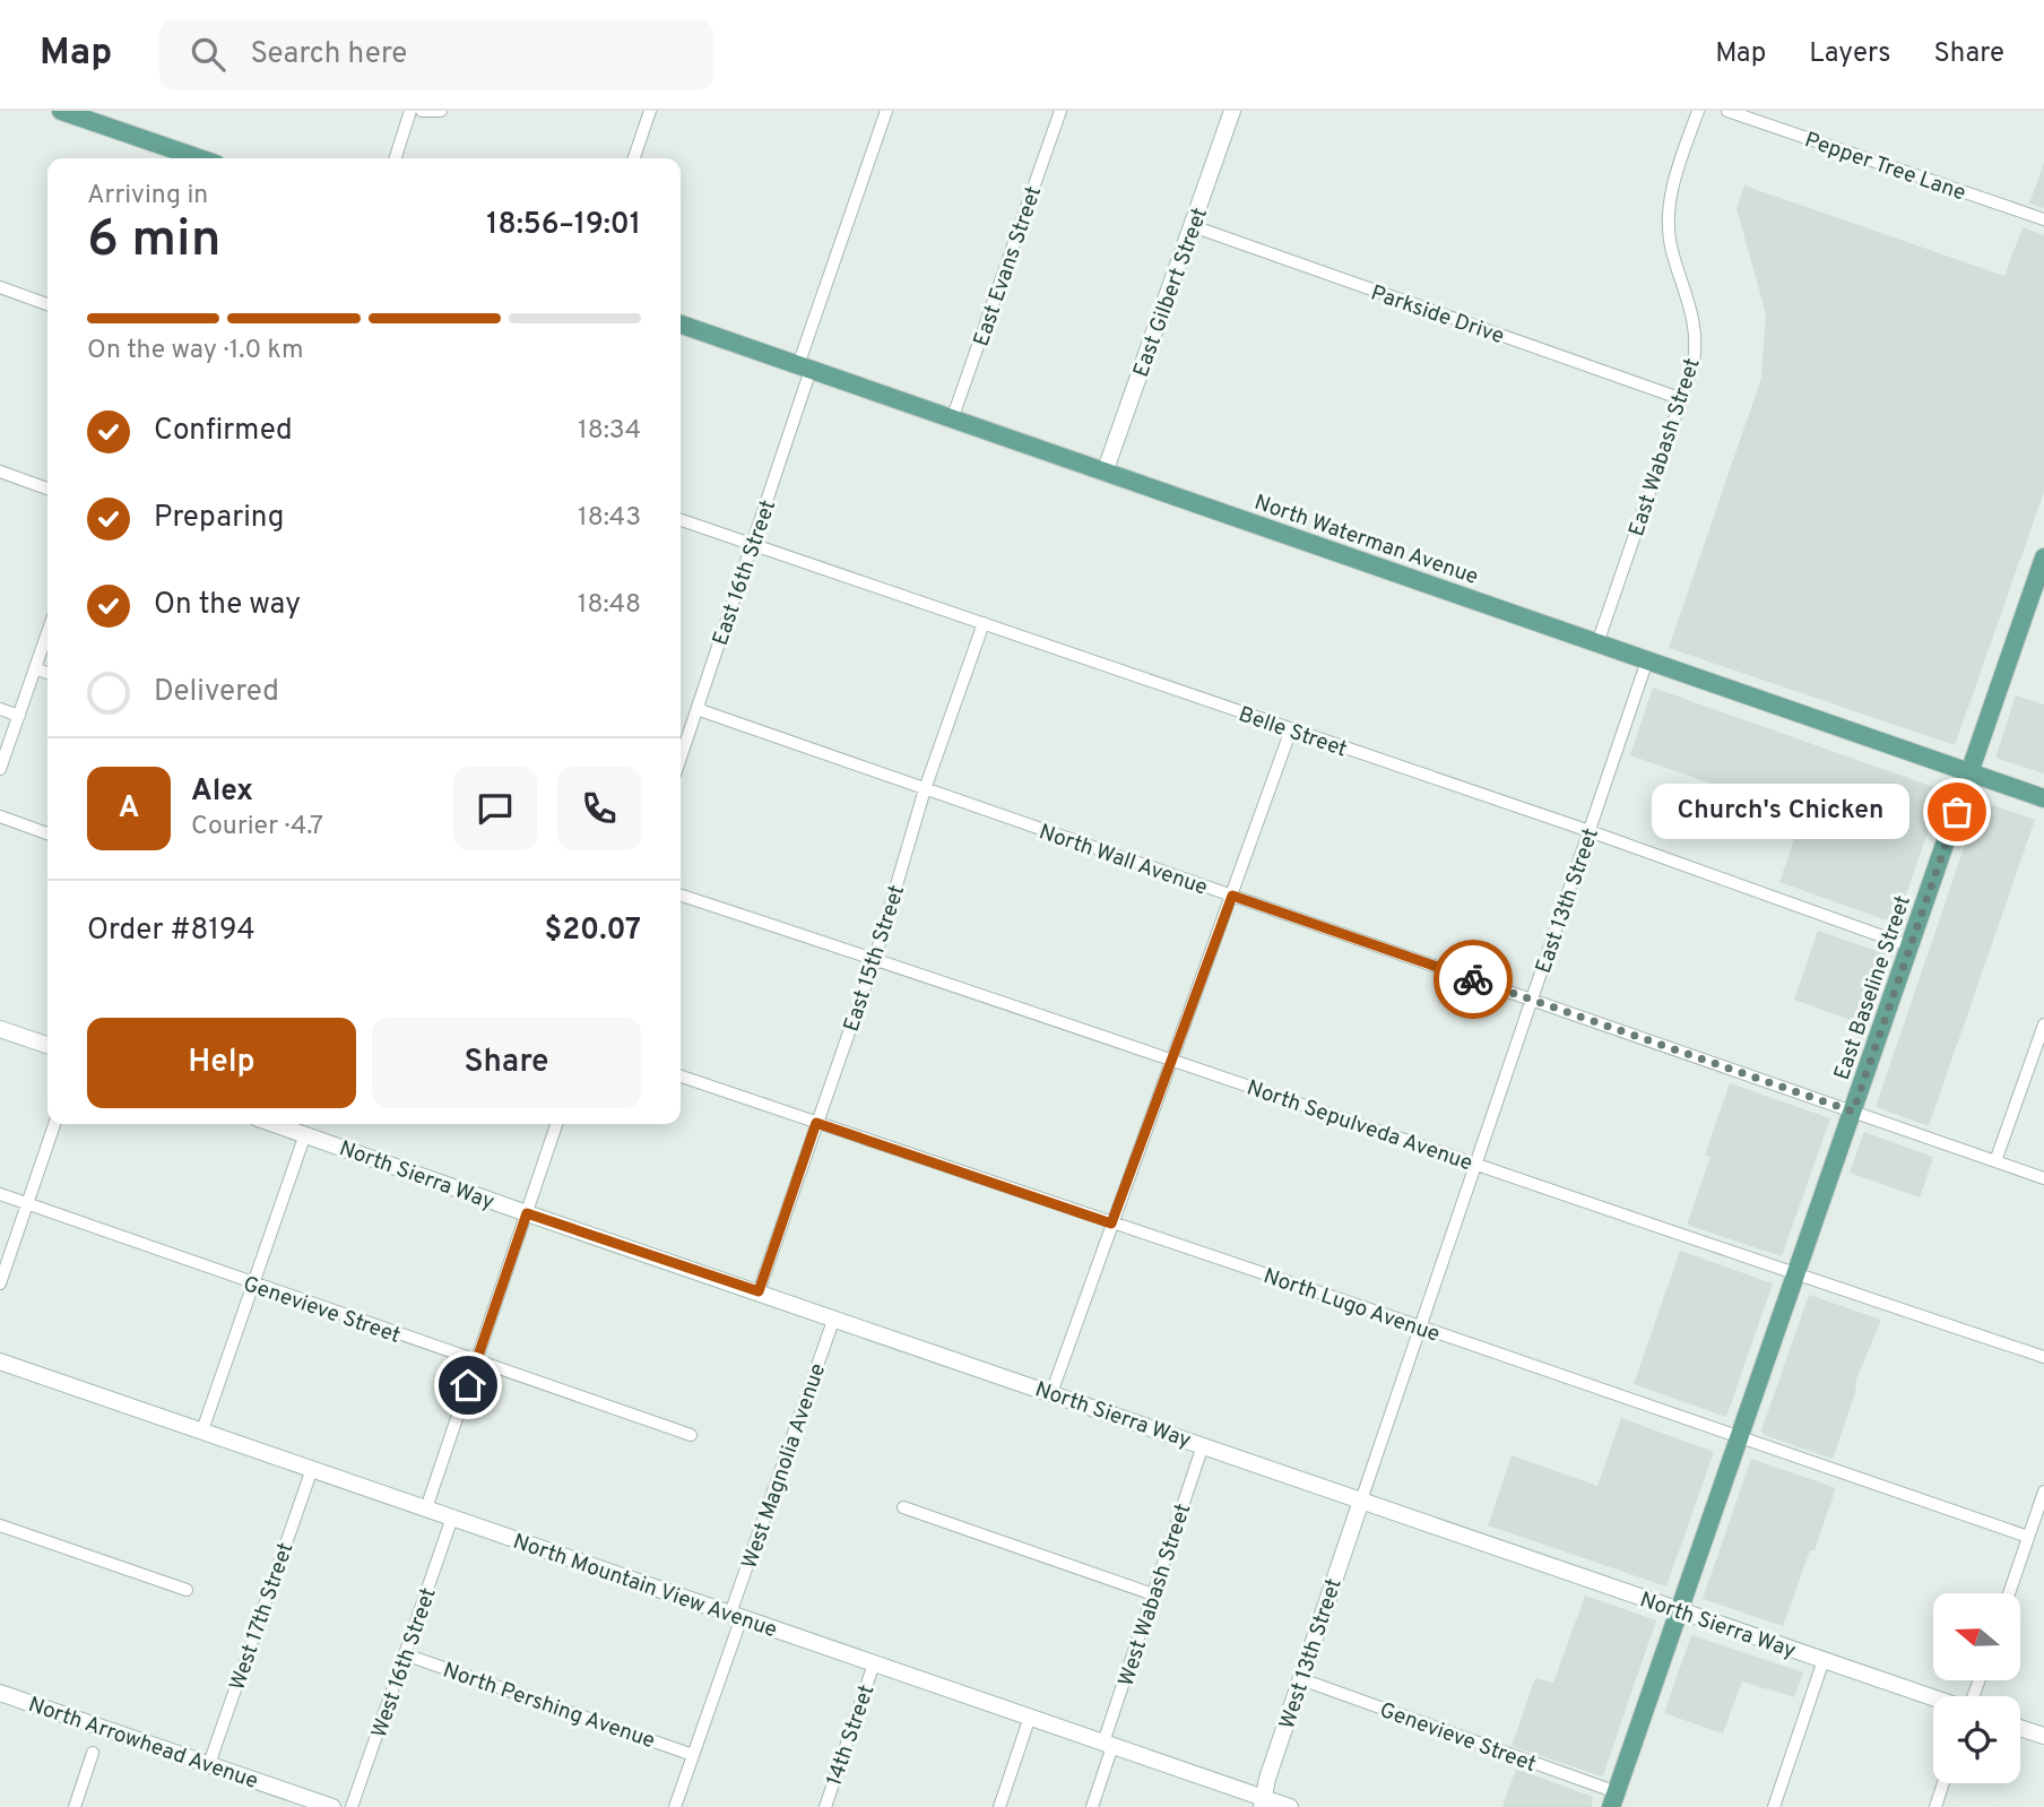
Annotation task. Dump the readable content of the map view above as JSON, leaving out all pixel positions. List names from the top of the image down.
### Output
{
  "streets": {
    "main road": ["North Waterman Avenue", "East Baseline Street"],
    "street": [
      "Pepper Tree Lane",
      "East Evans Street",
      "East Gilbert Street",
      "Parkside Drive",
      "East Wabash Street",
      "East 16th Street",
      "Belle Street",
      "North Wall Avenue",
      "East 13th Street",
      "East 15th Street",
      "North Sepulveda Avenue",
      "North Sierra Way",
      "North Lugo Avenue",
      "Genevieve Street",
      "West Magnolia Avenue",
      "North Mountain View Avenue",
      "West Wabash Street",
      "West 17th Street",
      "West 13th Street",
      "West 16th Street",
      "North Pershing Avenue",
      "14th Street",
      "North Arrowhead Avenue"
    ]
  },
  "crossings": [
    ["East Evans Street", "North Waterman Avenue"],
    ["East Gilbert Street", "Parkside Drive"],
    ["East Gilbert Street", "North Waterman Avenue"],
    ["Parkside Drive", "East Wabash Street"],
    ["East Wabash Street", "North Waterman Avenue"],
    ["North Waterman Avenue", "East 16th Street"],
    ["North Waterman Avenue", "East 13th Street"],
    ["North Waterman Avenue", "East Baseline Street"],
    ["East 16th Street", "Belle Street"],
    ["East 16th Street", "North Wall Avenue"],
    ["Belle Street", "East 13th Street"],
    ["Belle Street", "East 15th Street"],
    ["Belle Street", "East Baseline Street"],
    ["North Wall Avenue", "East 13th Street"],
    ["North Wall Avenue", "East 15th Street"],
    ["North Wall Avenue", "East Baseline Street"],
    ["East 13th Street", "North Sepulveda Avenue"],
    ["East 13th Street", "North Sierra Way"],
    ["East 13th Street", "North Lugo Avenue"],
    ["East 13th Street", "West 13th Street"],
    ["East 15th Street", "North Sepulveda Avenue"],
    ["East 15th Street", "North Sierra Way"],
    ["East 15th Street", "North Lugo Avenue"],
    ["East Baseline Street", "North Sepulveda Avenue"],
    ["East Baseline Street", "North Sierra Way"],
    ["East Baseline Street", "North Lugo Avenue"],
    ["East Baseline Street", "Genevieve Street"],
    ["North Sierra Way", "West Magnolia Avenue"],
    ["North Sierra Way", "West Wabash Street"],
    ["North Sierra Way", "West 13th Street"],
    ["Genevieve Street", "West 13th Street"],
    ["West Magnolia Avenue", "North Mountain View Avenue"],
    ["West Magnolia Avenue", "North Pershing Avenue"],
    ["North Mountain View Avenue", "West Wabash Street"],
    ["North Mountain View Avenue", "West 17th Street"],
    ["North Mountain View Avenue", "West 13th Street"],
    ["North Mountain View Avenue", "West 16th Street"],
    ["North Mountain View Avenue", "14th Street"],
    ["West 17th Street", "North Arrowhead Avenue"],
    ["West 16th Street", "North Pershing Avenue"]
  ],
  "places": ["Church's Chicken"],
  "north": "left",
  "page": {
    "header": "Map",
    "search": "Search here",
    "nav": ["Map", "Layers", "Share"],
    "heading": ["6 min", "Arriving in", "18:56–19:01"],
    "panel": [
      "Alex",
      "Courier · 4.7",
      "Order #8194",
      "$20.07"
    ],
    "bar": "On the way · 1.0 km",
    "list": [
      ["Confirmed", "18:34"],
      ["Preparing", "18:43"],
      ["On the way", "18:48"],
      "Delivered"
    ],
    "round": "A",
    "bubble": "Church's Chicken",
    "buttons": ["Help", "Share"]
  }
}
